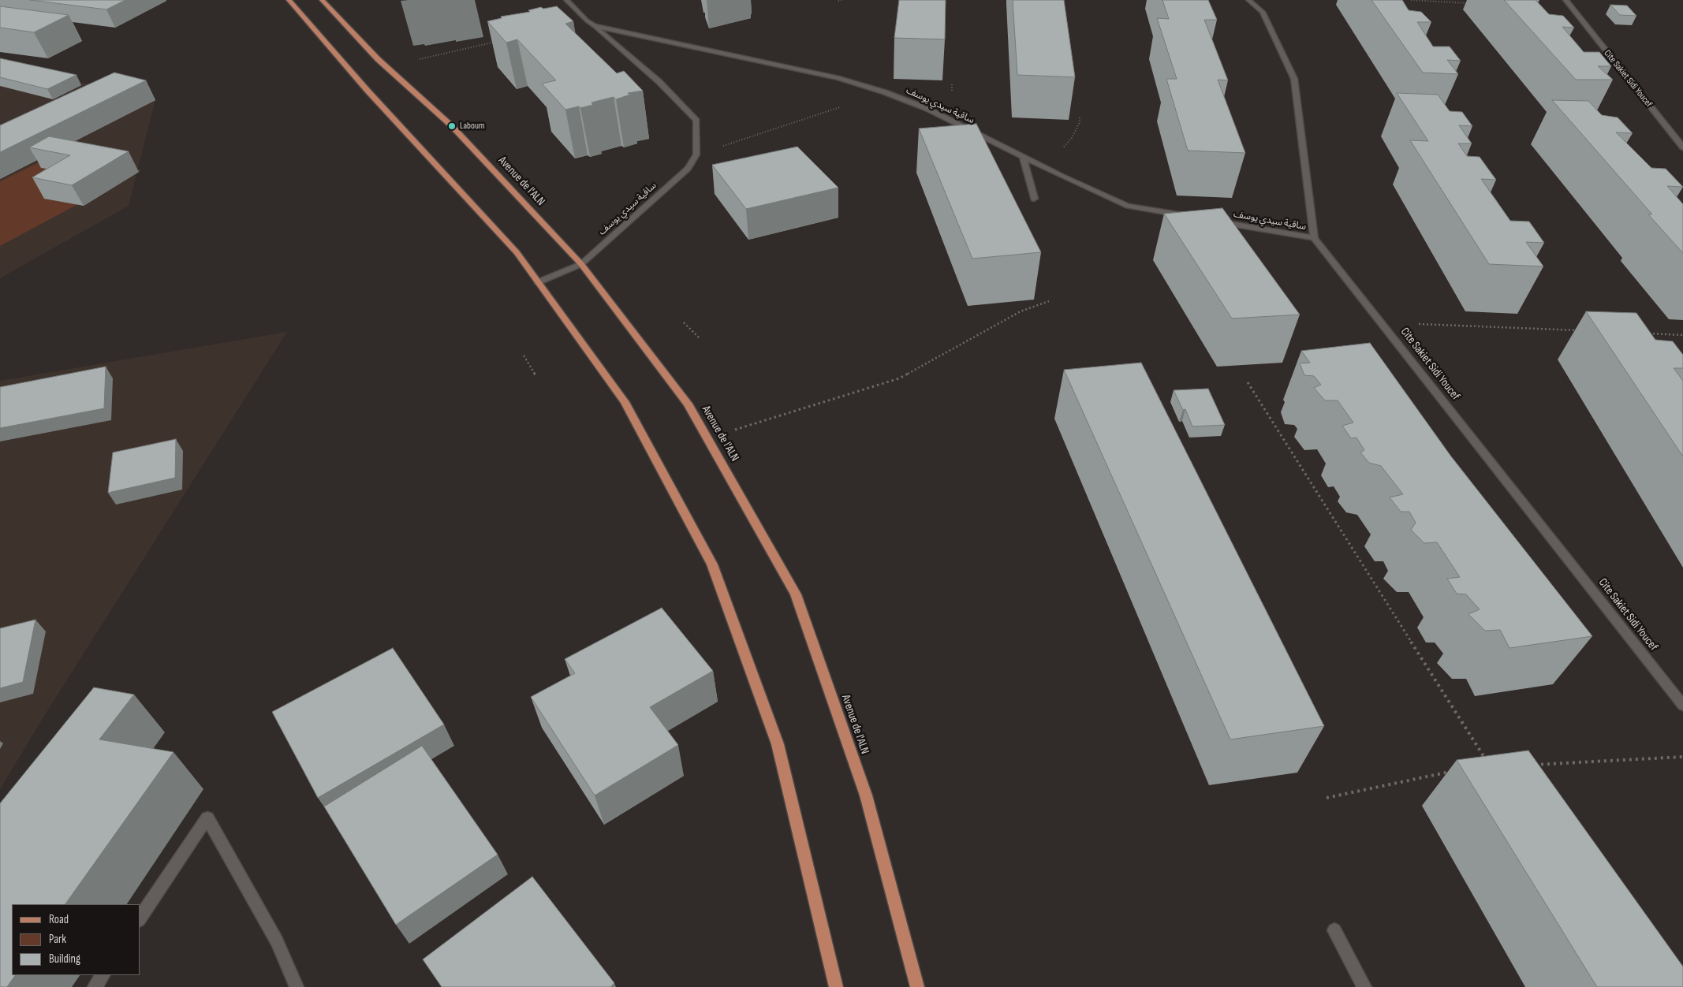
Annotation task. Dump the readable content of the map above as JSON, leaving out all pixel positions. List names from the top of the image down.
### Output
{
  "streets": {
    "main road": ["Avenue de l'ALN"],
    "street": ["Cite Sakiet Sidi Youcef", "ساقية سيدي يوسف"]
  },
  "crossings": [
    ["Cite Sakiet Sidi Youcef", "ساقية سيدي يوسف"],
    ["ساقية سيدي يوسف", "Avenue de l'ALN"]
  ],
  "places": ["Laboum"],
  "legend": ["Road", "Park", "Building"]
}
